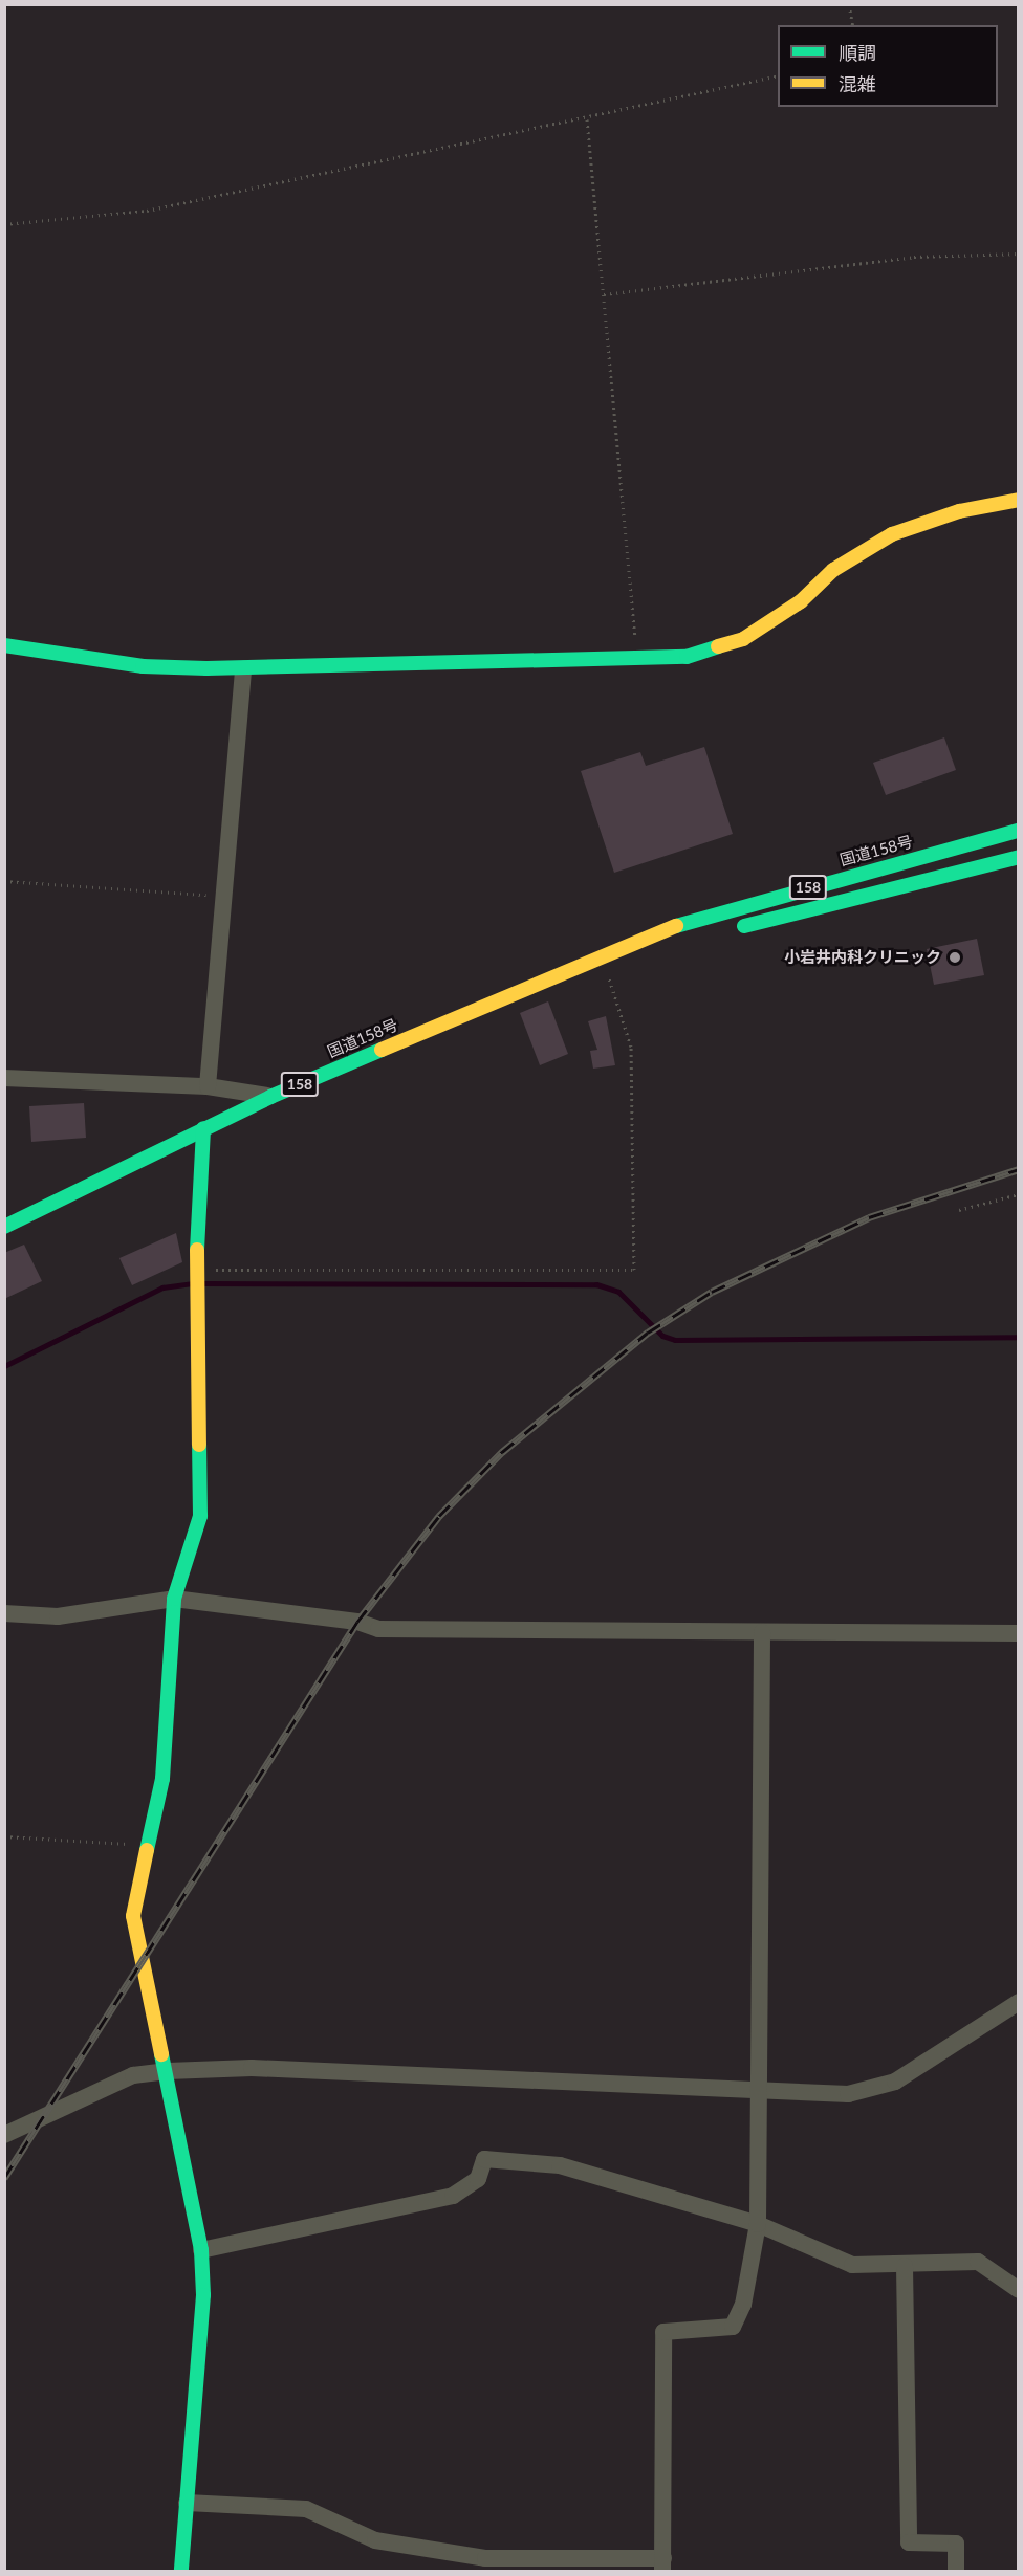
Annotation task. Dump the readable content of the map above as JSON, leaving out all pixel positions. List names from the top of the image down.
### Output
{
  "streets": {
    "main road": ["国道158号", "158"]
  },
  "places": ["小岩井内科クリニック"],
  "legend": ["順調", "混雑"]
}
